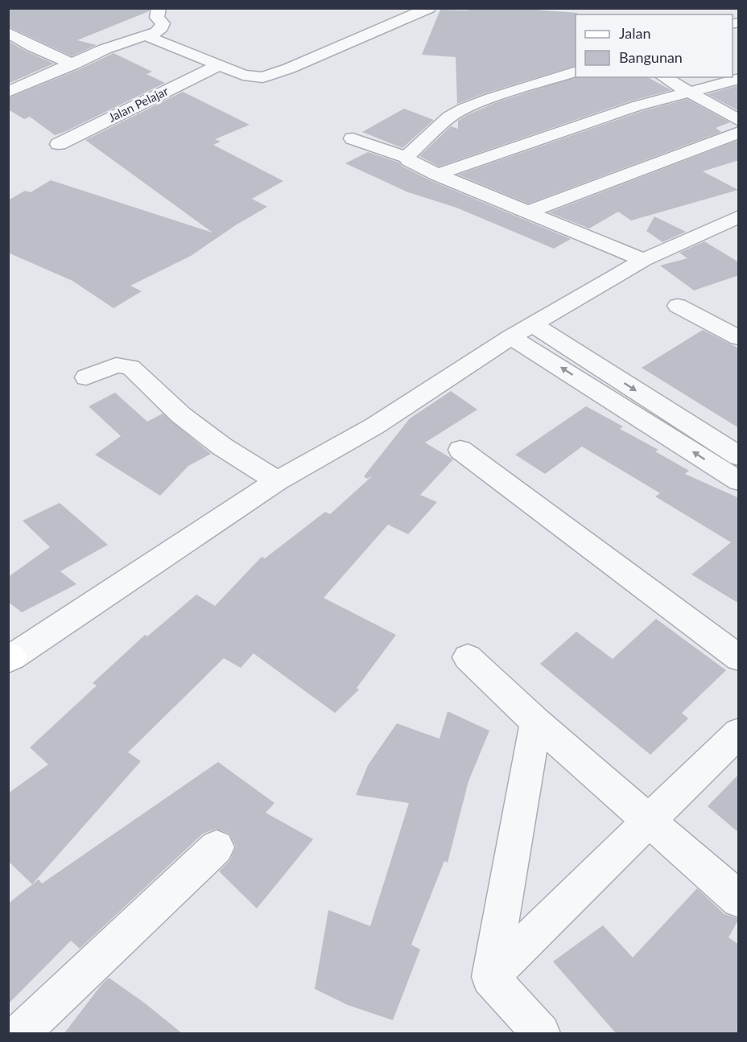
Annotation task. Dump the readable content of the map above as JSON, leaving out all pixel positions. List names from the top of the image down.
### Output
{
  "streets": {
    "street": ["Jalan Pelajar"]
  },
  "legend": ["Jalan", "Bangunan"]
}
